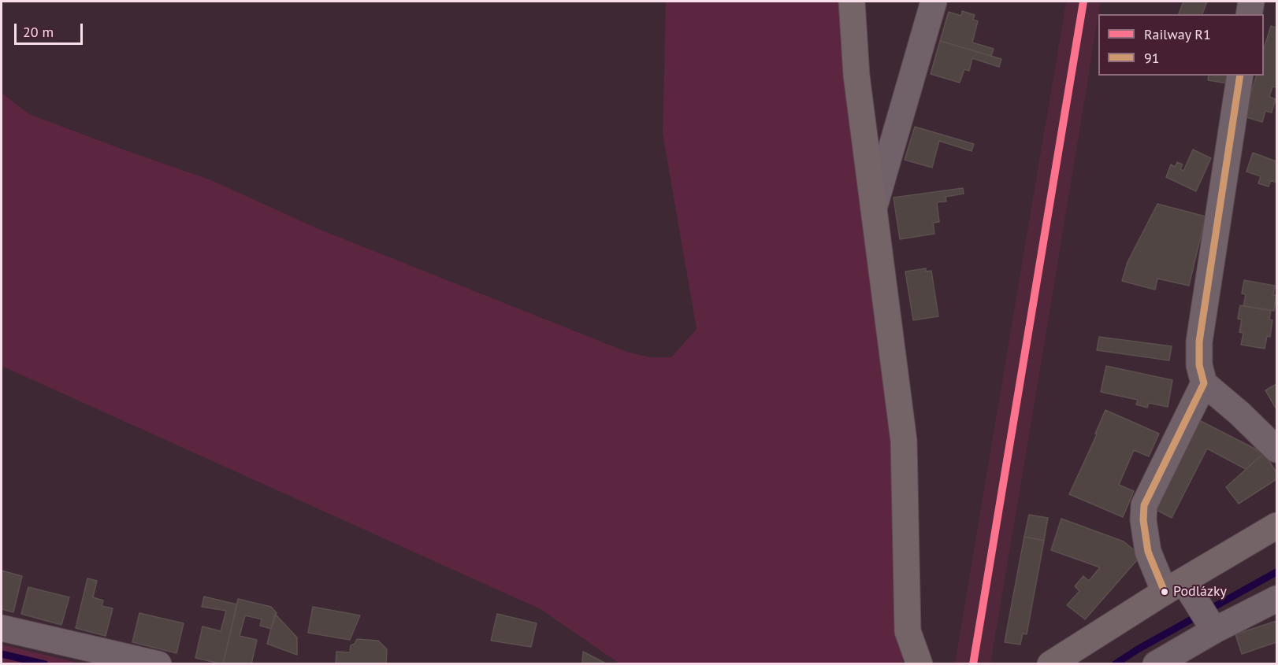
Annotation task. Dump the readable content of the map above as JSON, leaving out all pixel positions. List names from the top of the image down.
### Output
{
  "places": ["Podlázky"],
  "lines": ["rail line R1", "transit line 91"],
  "legend": ["Railway R1", "91"],
  "scale_bar": "20 m"
}
